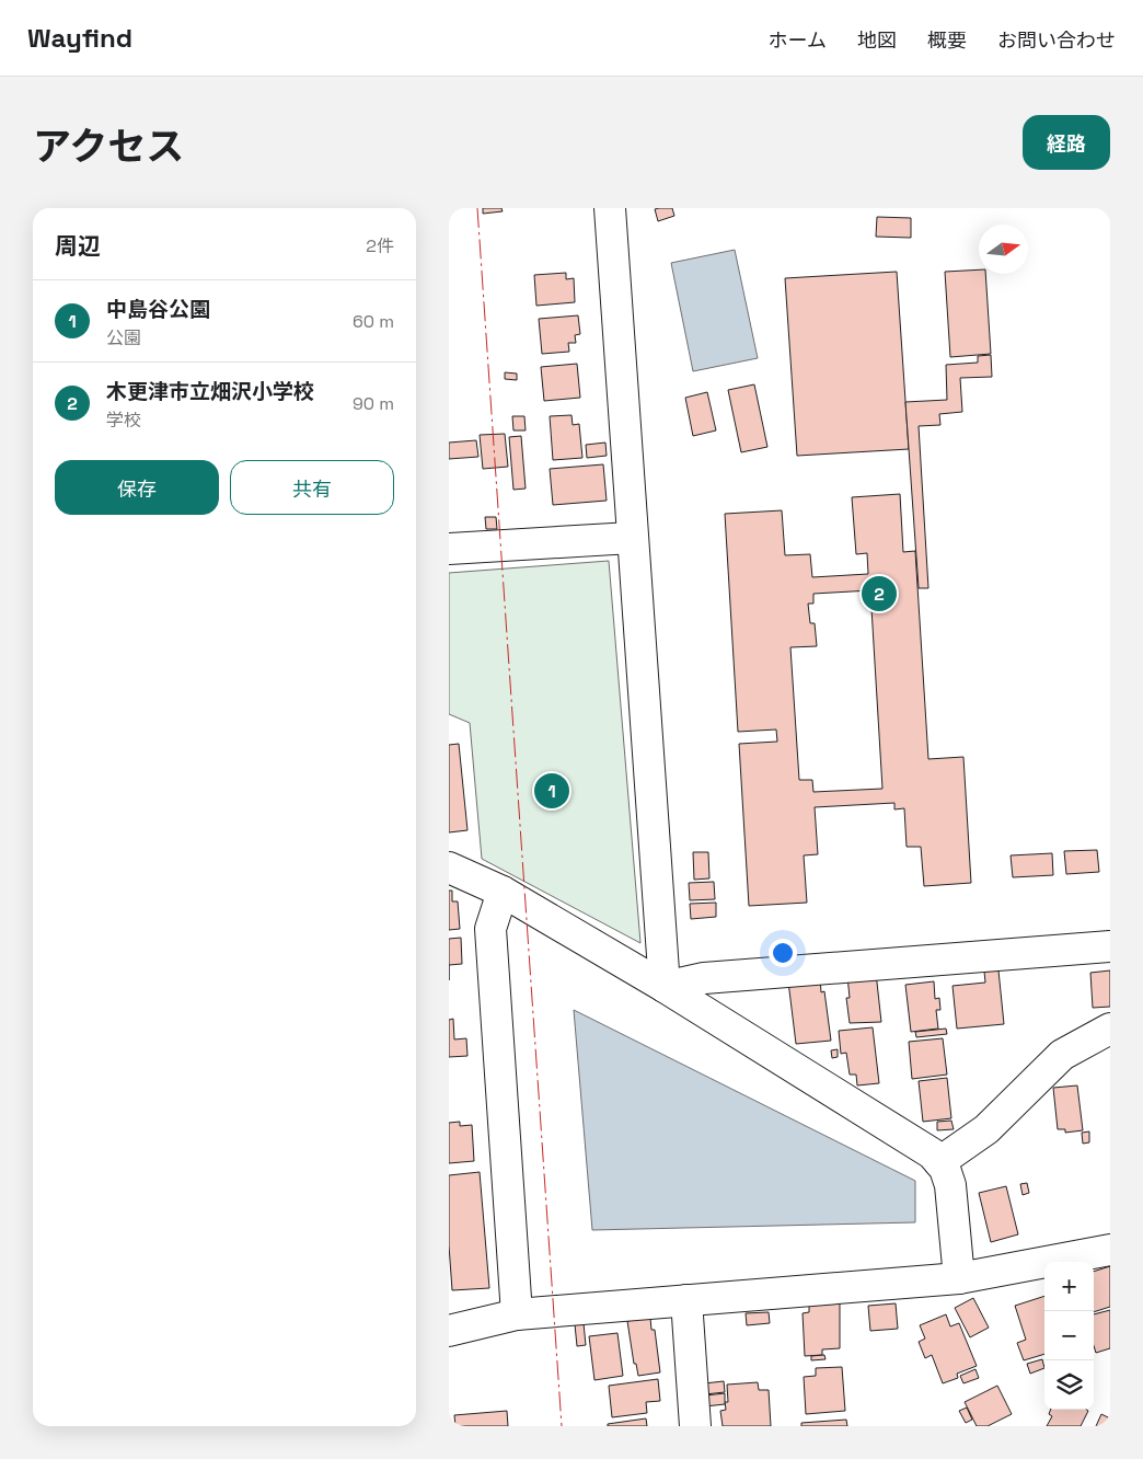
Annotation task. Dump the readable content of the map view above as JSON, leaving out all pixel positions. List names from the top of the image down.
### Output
{
  "north": "right",
  "page": {
    "header": "Wayfind",
    "nav": [
      "ホーム",
      "地図",
      "概要",
      "お問い合わせ"
    ],
    "title": "アクセス",
    "buttons": [
      "経路",
      ["保存", "共有"]
    ],
    "heading": ["周辺", "2件"],
    "list": [
      {
        "mark": "1",
        "name": "中島谷公園",
        "note": "公園",
        "value": "60 m"
      },
      {
        "mark": "2",
        "name": "木更津市立畑沢小学校",
        "note": "学校",
        "value": "90 m"
      }
    ],
    "pins": ["2", "1"],
    "map_buttons": ["+", "−"]
  }
}
